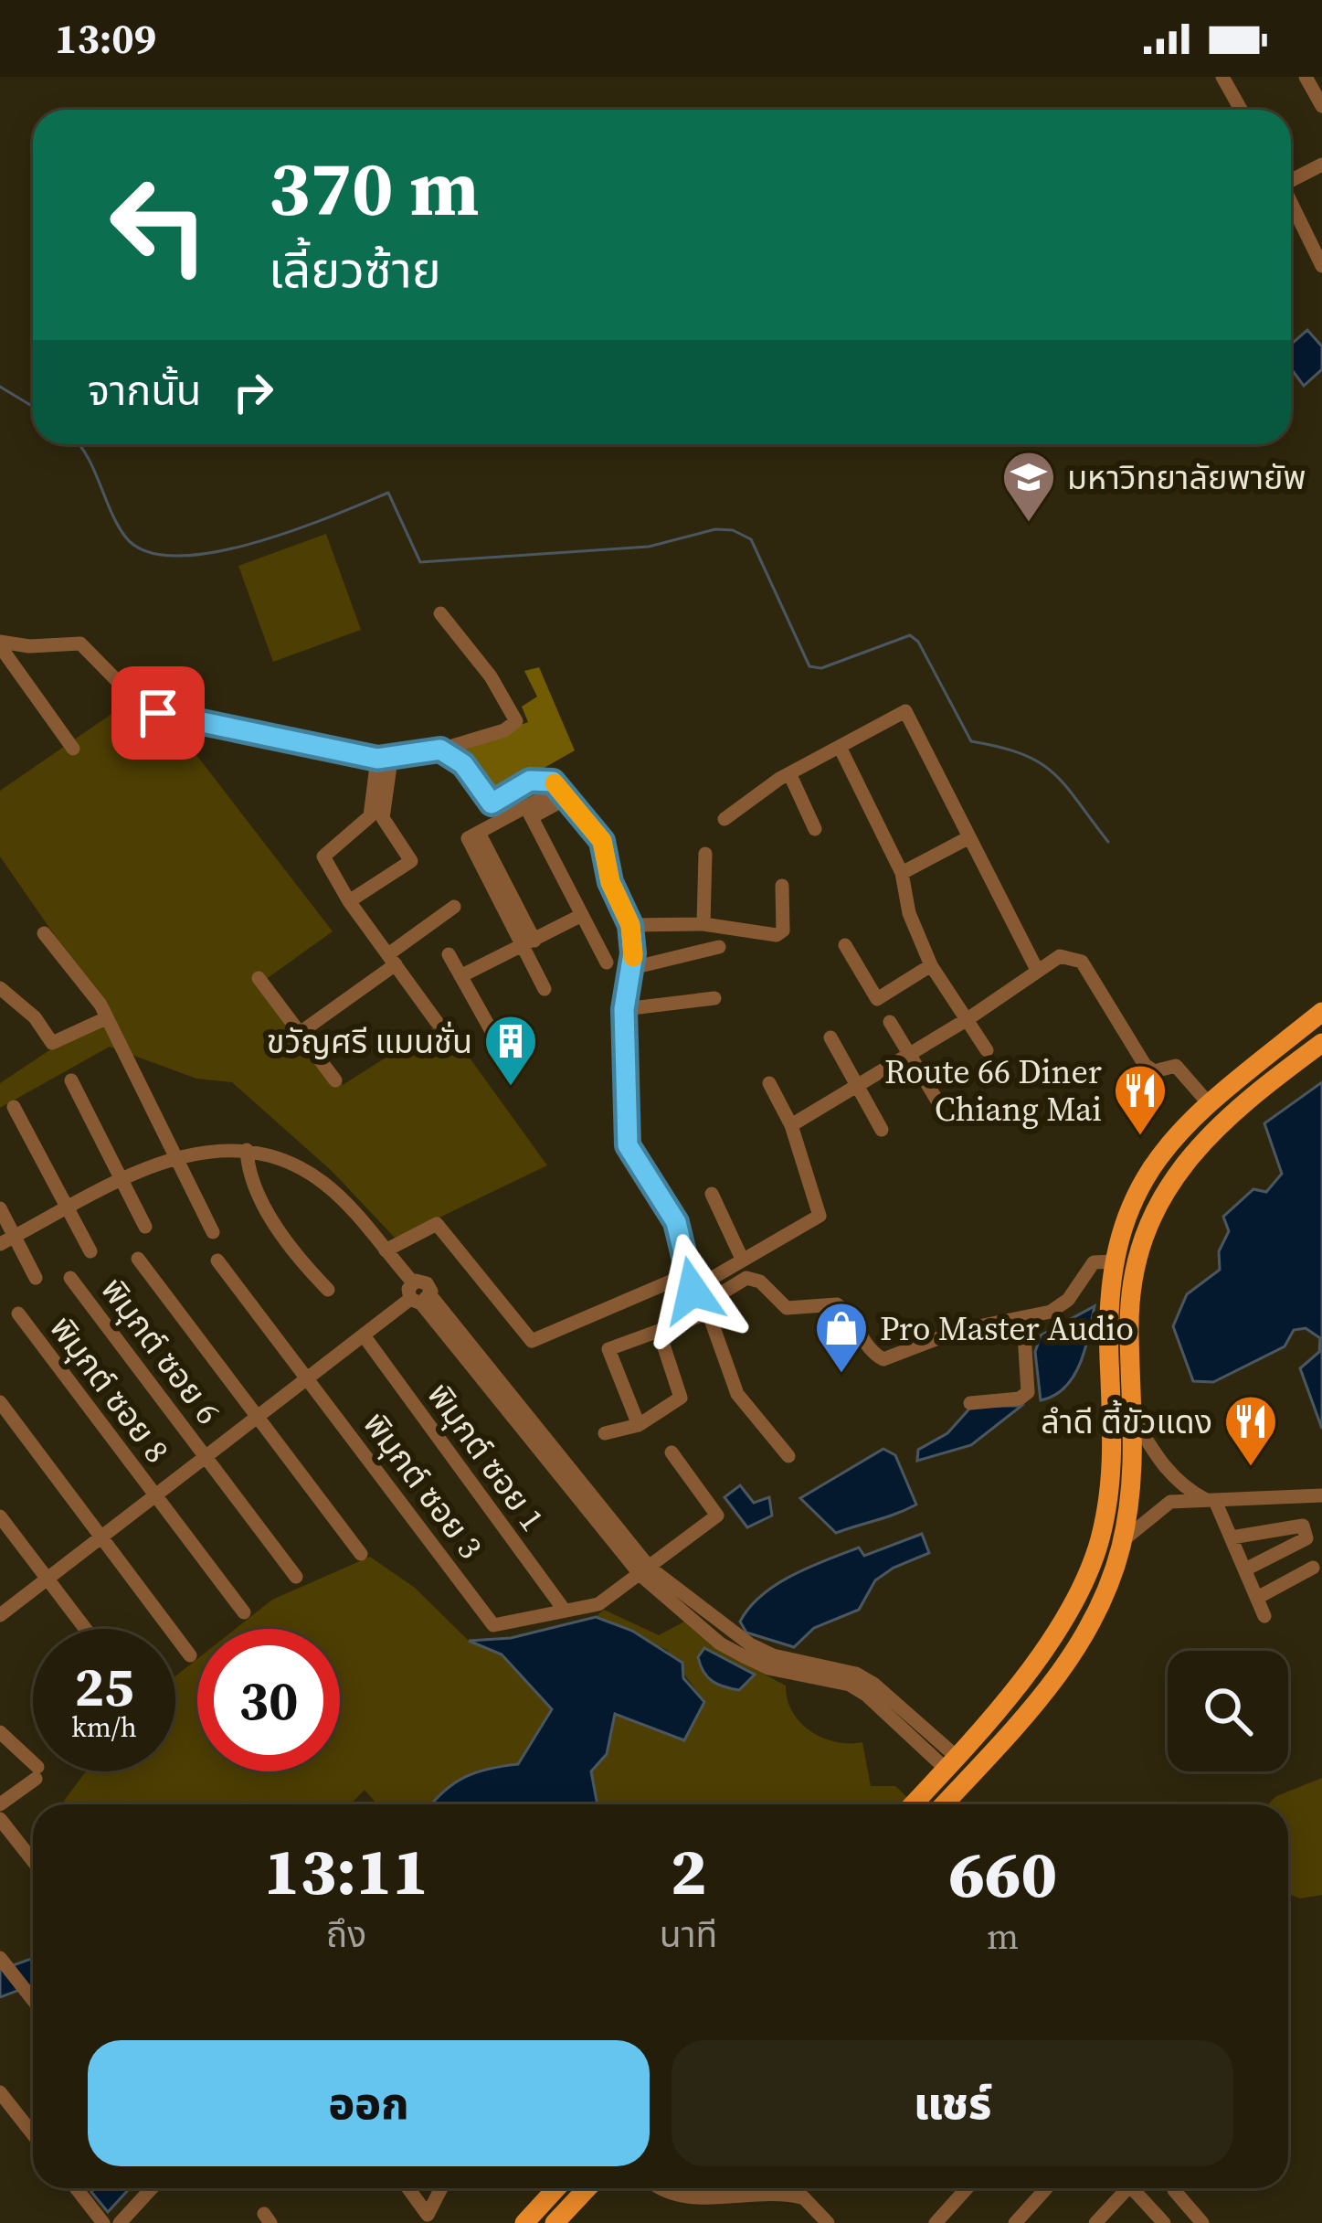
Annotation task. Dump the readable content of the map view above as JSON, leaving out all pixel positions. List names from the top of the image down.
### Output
{
  "streets": {
    "street": [
      "พิมุกต์ ซอย 6",
      "พิมุกต์ ซอย 8",
      "พิมุกต์ ซอย 1",
      "พิมุกต์ ซอย 3"
    ]
  },
  "crossings": [
    ["พิมุกต์ ซอย 1", "พิมุกต์ ซอย 3"]
  ],
  "places": {
    "school or university": ["มหาวิทยาลัยพายัพ"],
    "building": ["ขวัญศรี แมนชั่น"],
    "restaurant": ["Route 66 Diner Chiang Mai", "ลำดี ตี้ขัวแดง"],
    "shop": ["Pro Master Audio"]
  },
  "page": {
    "status": "13:09",
    "turn": ["370 m", "เลี้ยวซ้าย"],
    "then": "จากนั้น",
    "speed": "25 km/h",
    "limit": "30",
    "eta": [
      "13:11",
      "ถึง",
      "2",
      "นาที",
      "660",
      "m"
    ],
    "buttons": ["ออก", "แชร์"]
  }
}
